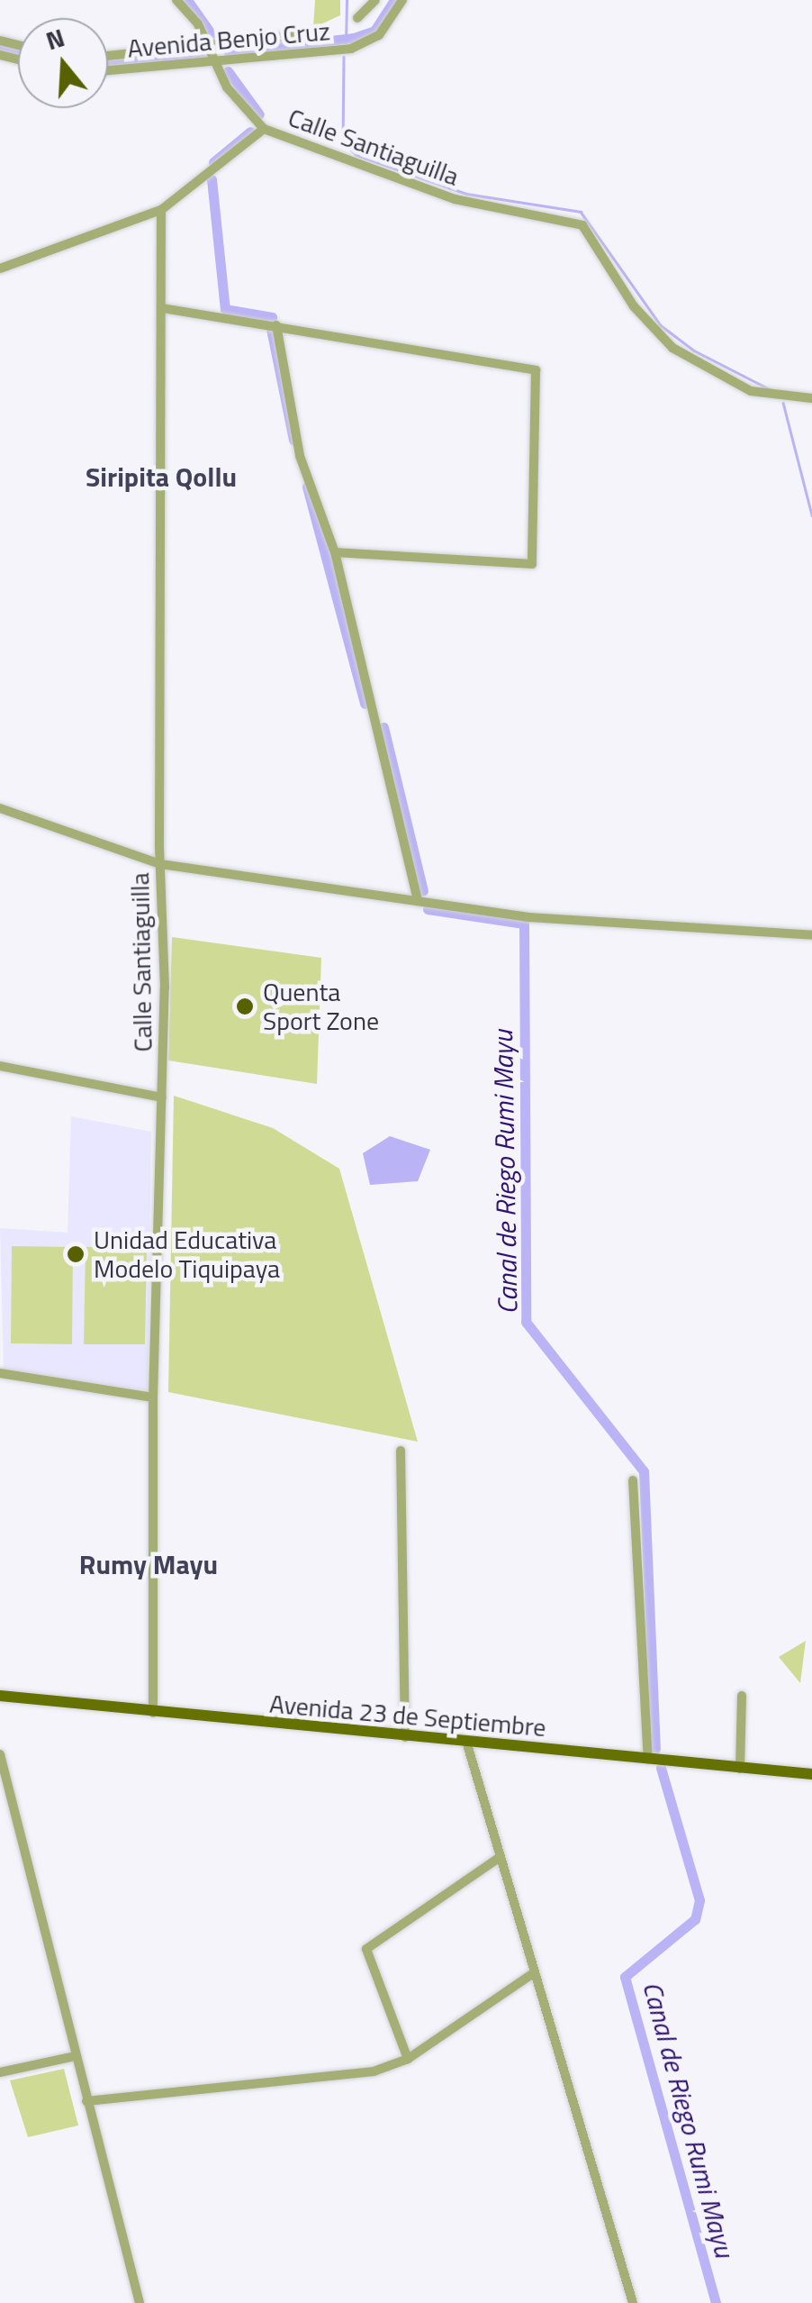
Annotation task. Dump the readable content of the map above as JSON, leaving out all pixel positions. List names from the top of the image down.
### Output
{
  "streets": {
    "main road": ["Avenida 23 de Septiembre"],
    "street": ["Avenida Benjo Cruz", "Calle Santiaguilla"]
  },
  "crossings": [
    ["Avenida Benjo Cruz", "Calle Santiaguilla"],
    ["Calle Santiaguilla", "Avenida 23 de Septiembre"]
  ],
  "districts": ["Siripita Qollu", "Rumy Mayu"],
  "water": ["Canal de Riego Rumi Mayu"],
  "places": ["Quenta Sport Zone", "Unidad Educativa Modelo Tiquipaya"],
  "north": "top"
}
